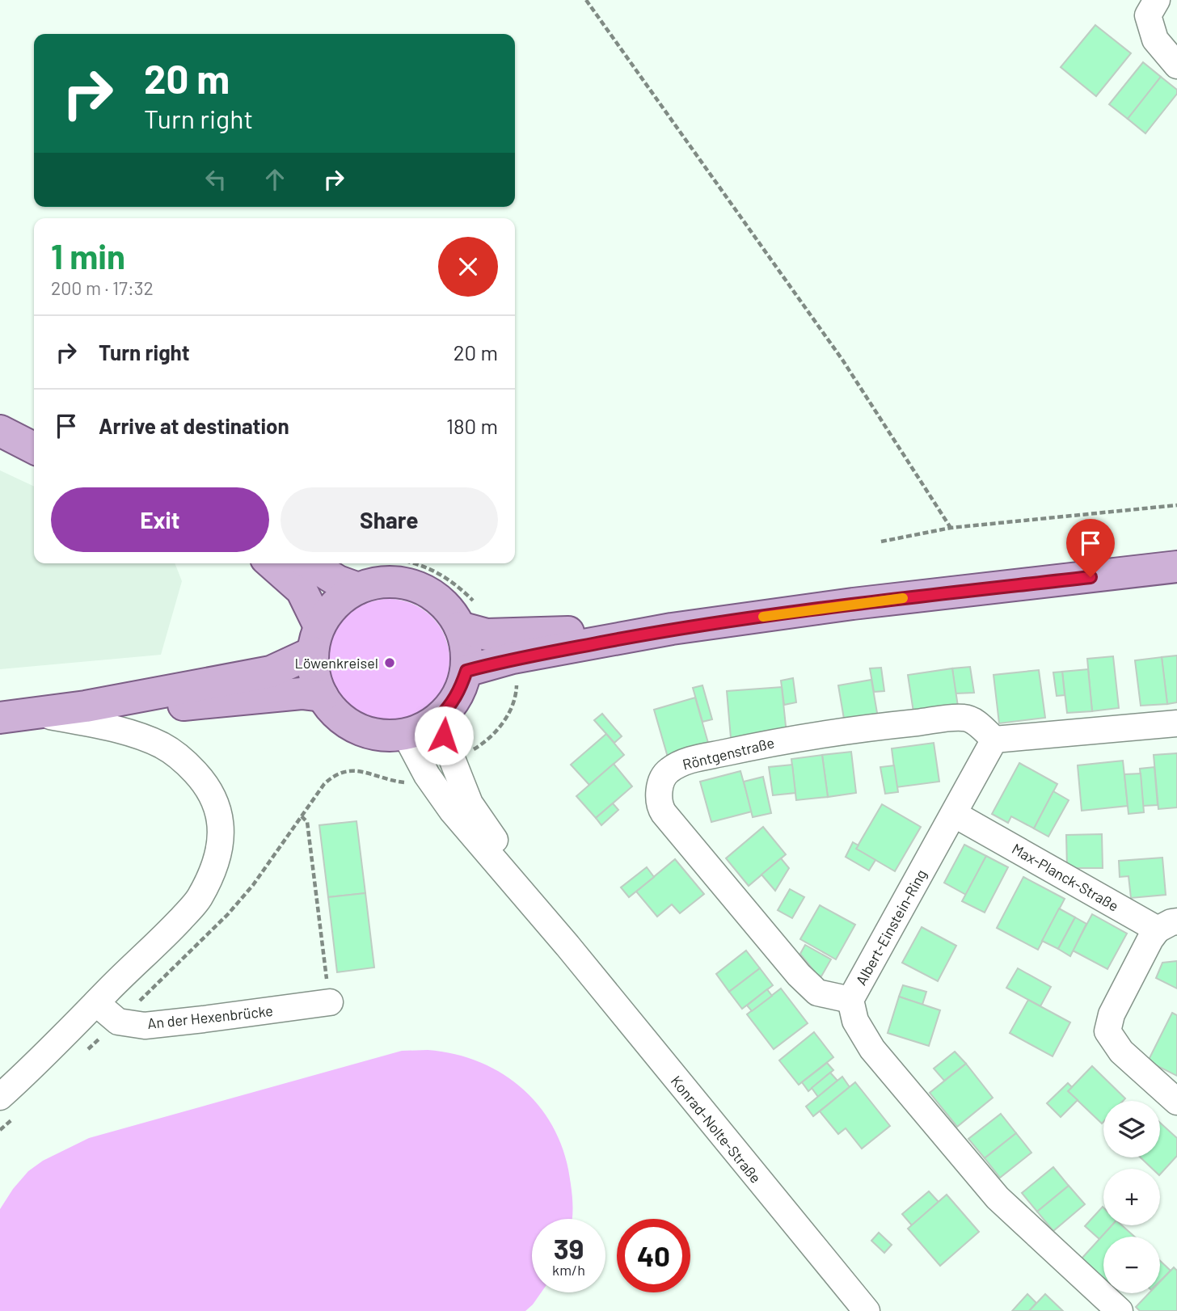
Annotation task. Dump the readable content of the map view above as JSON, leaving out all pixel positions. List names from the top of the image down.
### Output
{
  "streets": {
    "street": [
      "Röntgenstraße",
      "Max-Planck-Straße",
      "Albert-Einstein-Ring",
      "An der Hexenbrücke",
      "Konrad-Nolte-Straße"
    ]
  },
  "crossings": [
    ["Röntgenstraße", "Albert-Einstein-Ring"],
    ["Max-Planck-Straße", "Albert-Einstein-Ring"]
  ],
  "places": ["Löwenkreisel"],
  "page": {
    "turn": ["20 m", "Turn right"],
    "heading": ["1 min", "200 m · 17:32"],
    "list": [
      {
        "name": "Turn right",
        "value": "20 m"
      },
      {
        "name": "Arrive at destination",
        "value": "180 m"
      }
    ],
    "buttons": ["Exit", "Share"],
    "map_buttons": ["+", "−"],
    "speed": "39 km/h",
    "limit": "40"
  }
}
